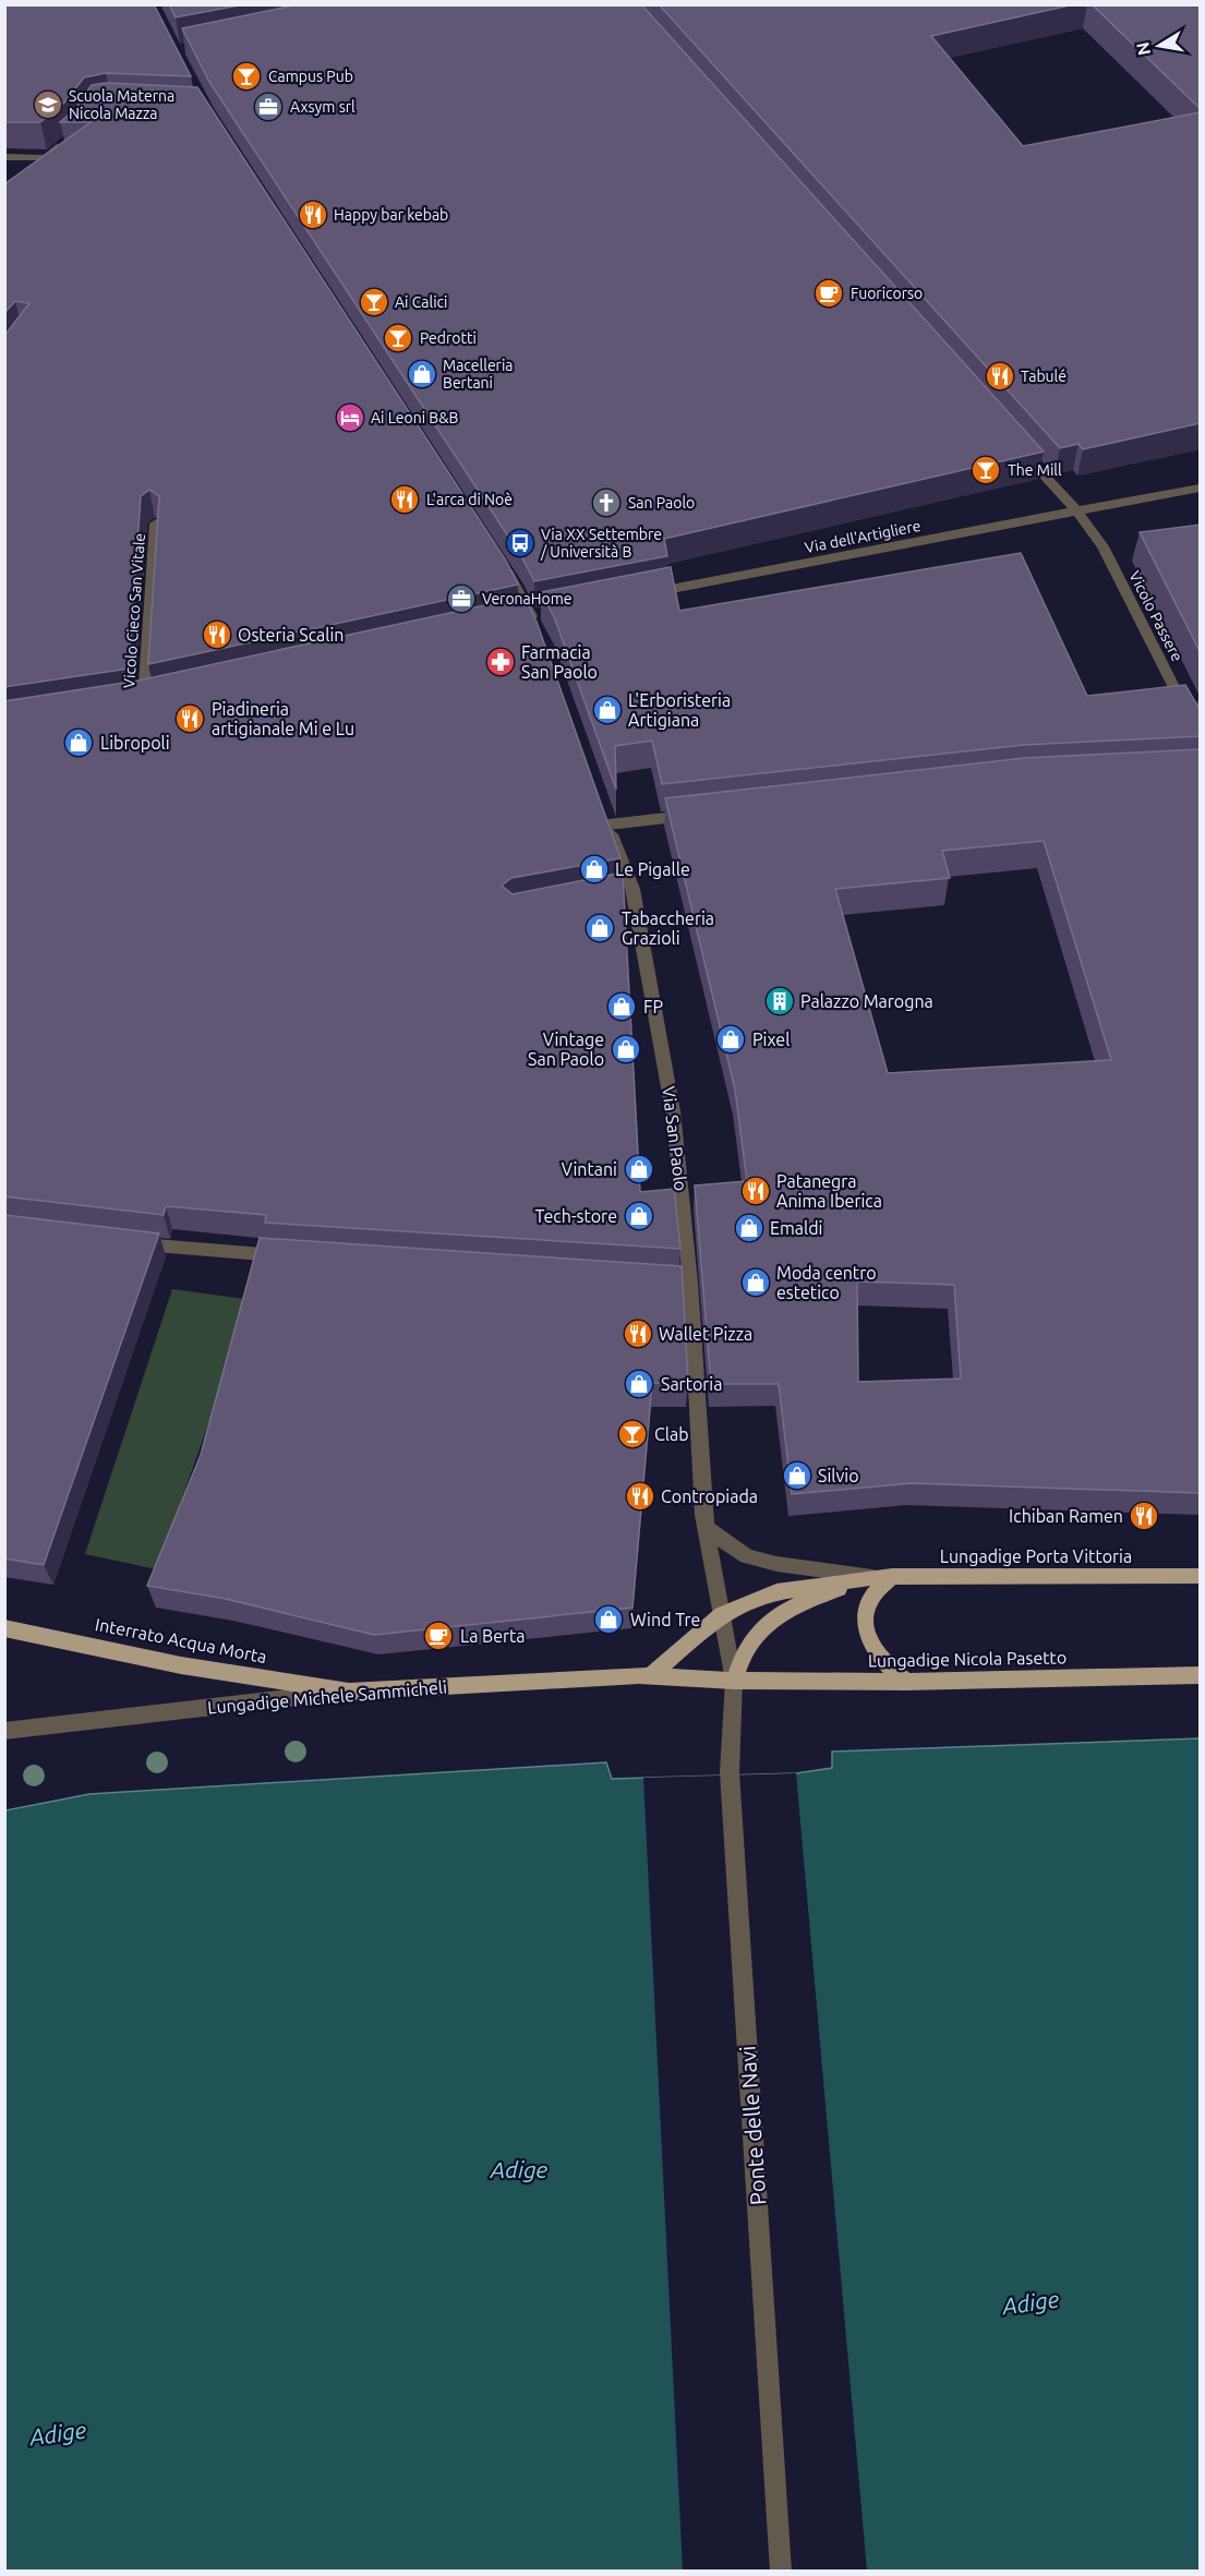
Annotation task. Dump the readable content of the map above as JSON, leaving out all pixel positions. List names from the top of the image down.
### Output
{
  "streets": {
    "main road": [
      "Lungadige Porta Vittoria",
      "Interrato Acqua Morta",
      "Lungadige Nicola Pasetto",
      "Lungadige Michele Sammicheli"
    ],
    "street": [
      "Via dell'Artigliere",
      "Vicolo Cieco San Vitale",
      "Vicolo Passere",
      "Via San Paolo",
      "Ponte delle Navi"
    ]
  },
  "crossings": [
    ["Via dell'Artigliere", "Vicolo Passere"],
    ["Via San Paolo", "Lungadige Porta Vittoria"],
    ["Via San Paolo", "Lungadige Nicola Pasetto"],
    ["Via San Paolo", "Lungadige Michele Sammicheli"],
    ["Via San Paolo", "Ponte delle Navi"],
    ["Lungadige Porta Vittoria", "Lungadige Nicola Pasetto"],
    ["Lungadige Porta Vittoria", "Lungadige Michele Sammicheli"],
    ["Lungadige Porta Vittoria", "Ponte delle Navi"],
    ["Interrato Acqua Morta", "Lungadige Michele Sammicheli"],
    ["Lungadige Nicola Pasetto", "Lungadige Michele Sammicheli"],
    ["Lungadige Nicola Pasetto", "Ponte delle Navi"],
    ["Lungadige Michele Sammicheli", "Ponte delle Navi"]
  ],
  "water": ["Adige"],
  "places": {
    "bar": [
      "Campus Pub",
      "Ai Calici",
      "Pedrotti",
      "The Mill",
      "Clab"
    ],
    "school or university": ["Scuola Materna Nicola Mazza"],
    "office": ["Axsym srl", "VeronaHome"],
    "restaurant": [
      "Happy bar kebab",
      "Tabulé",
      "L'arca di Noè",
      "Osteria Scalin",
      "Piadineria artigianale Mi e Lu",
      "Patanegra Anima Iberica",
      "Wallet Pizza",
      "Contropiada",
      "Ichiban Ramen"
    ],
    "cafe": ["Fuoricorso", "La Berta"],
    "shop": [
      "Macelleria Bertani",
      "L'Erboristeria Artigiana",
      "Libropoli",
      "Le Pigalle",
      "Tabaccheria Grazioli",
      "FP",
      "Pixel",
      "Vintage San Paolo",
      "Vintani",
      "Tech-store",
      "Emaldi",
      "Moda centro estetico",
      "Sartoria",
      "Silvio",
      "Wind Tre"
    ],
    "hotel": ["Ai Leoni B&B"],
    "church": ["San Paolo"],
    "bus stop": ["Via XX Settembre / Università B"],
    "pharmacy": ["Farmacia San Paolo"],
    "building": ["Palazzo Marogna"]
  },
  "north": "left"
}
